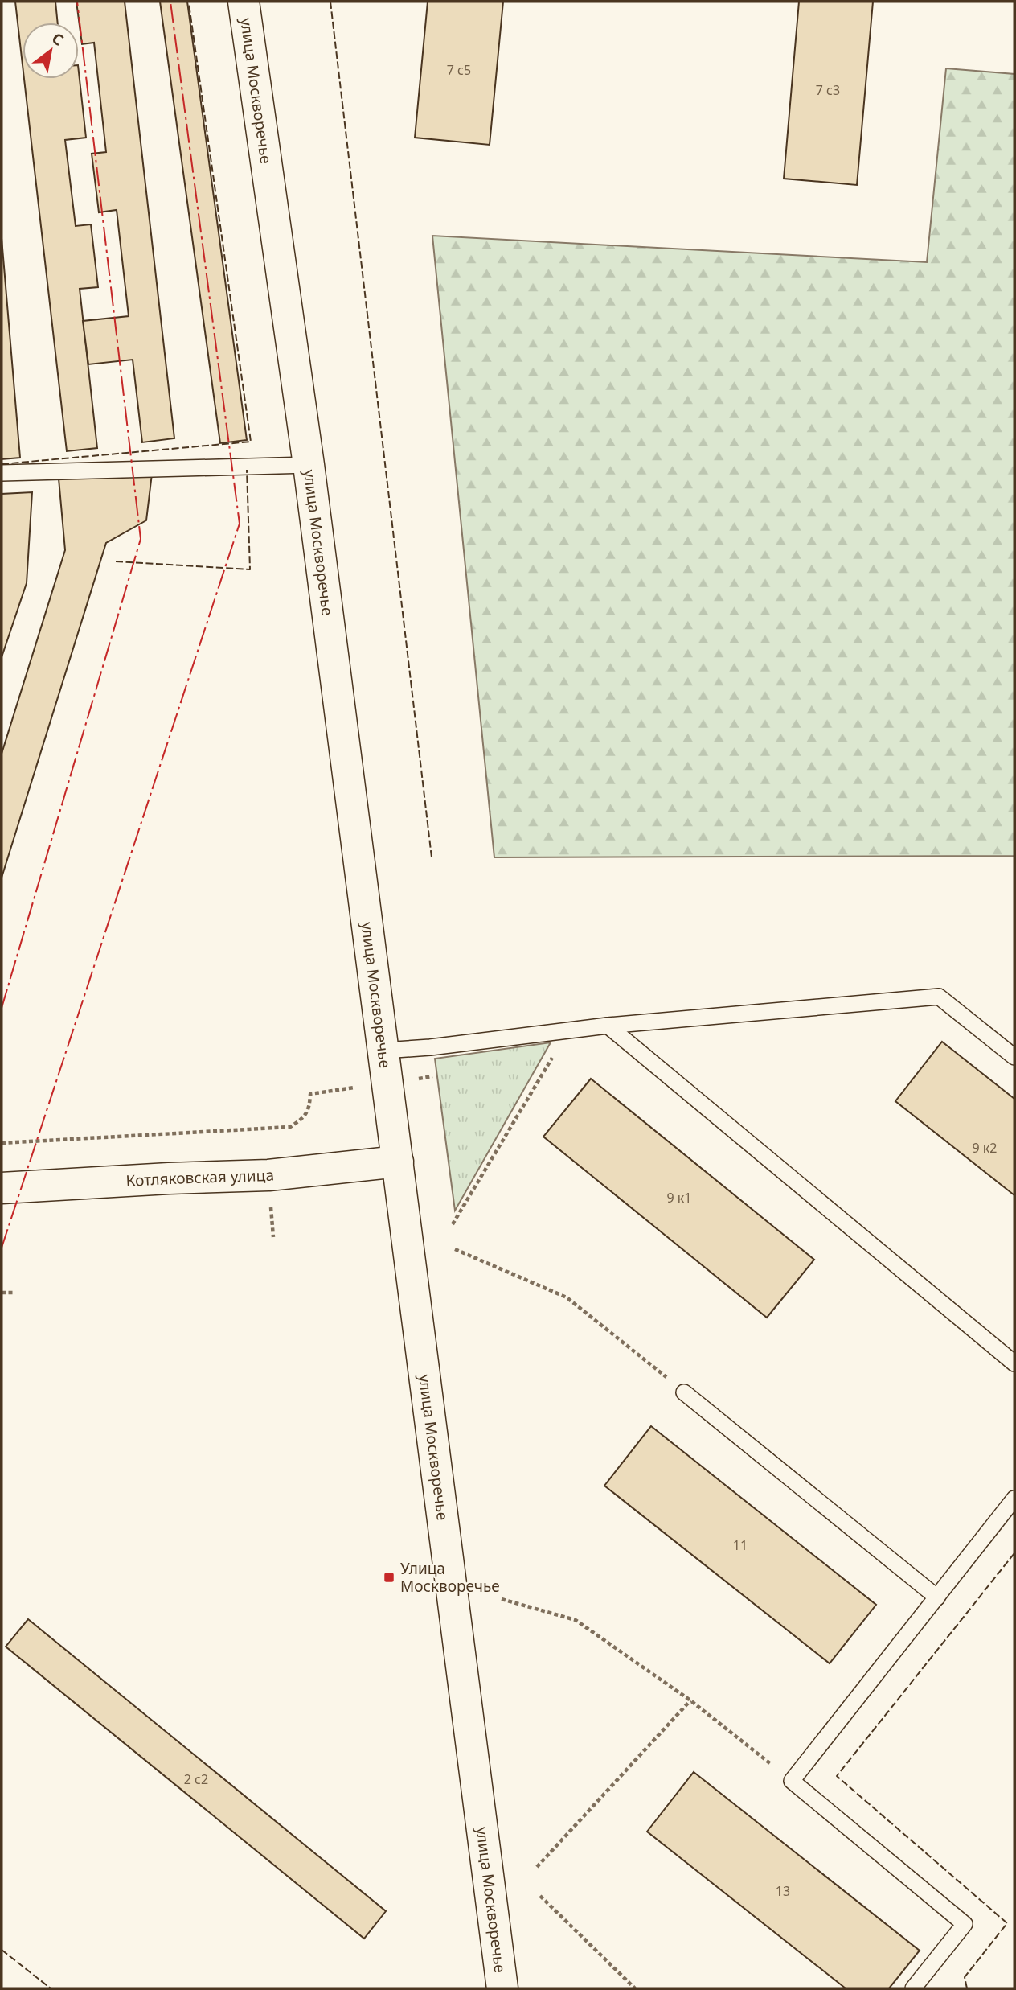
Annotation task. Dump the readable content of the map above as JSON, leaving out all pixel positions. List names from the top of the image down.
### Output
{
  "streets": {
    "main road": ["улица Москворечье", "Котляковская улица"]
  },
  "crossings": [
    ["улица Москворечье", "Котляковская улица"]
  ],
  "places": {
    "transit": ["Улица Москворечье"]
  },
  "house_numbers": [
    "7 с5",
    "7 с3",
    "9 к2",
    "9 к1",
    "11",
    "2 с2",
    "13"
  ],
  "north": "top right"
}
